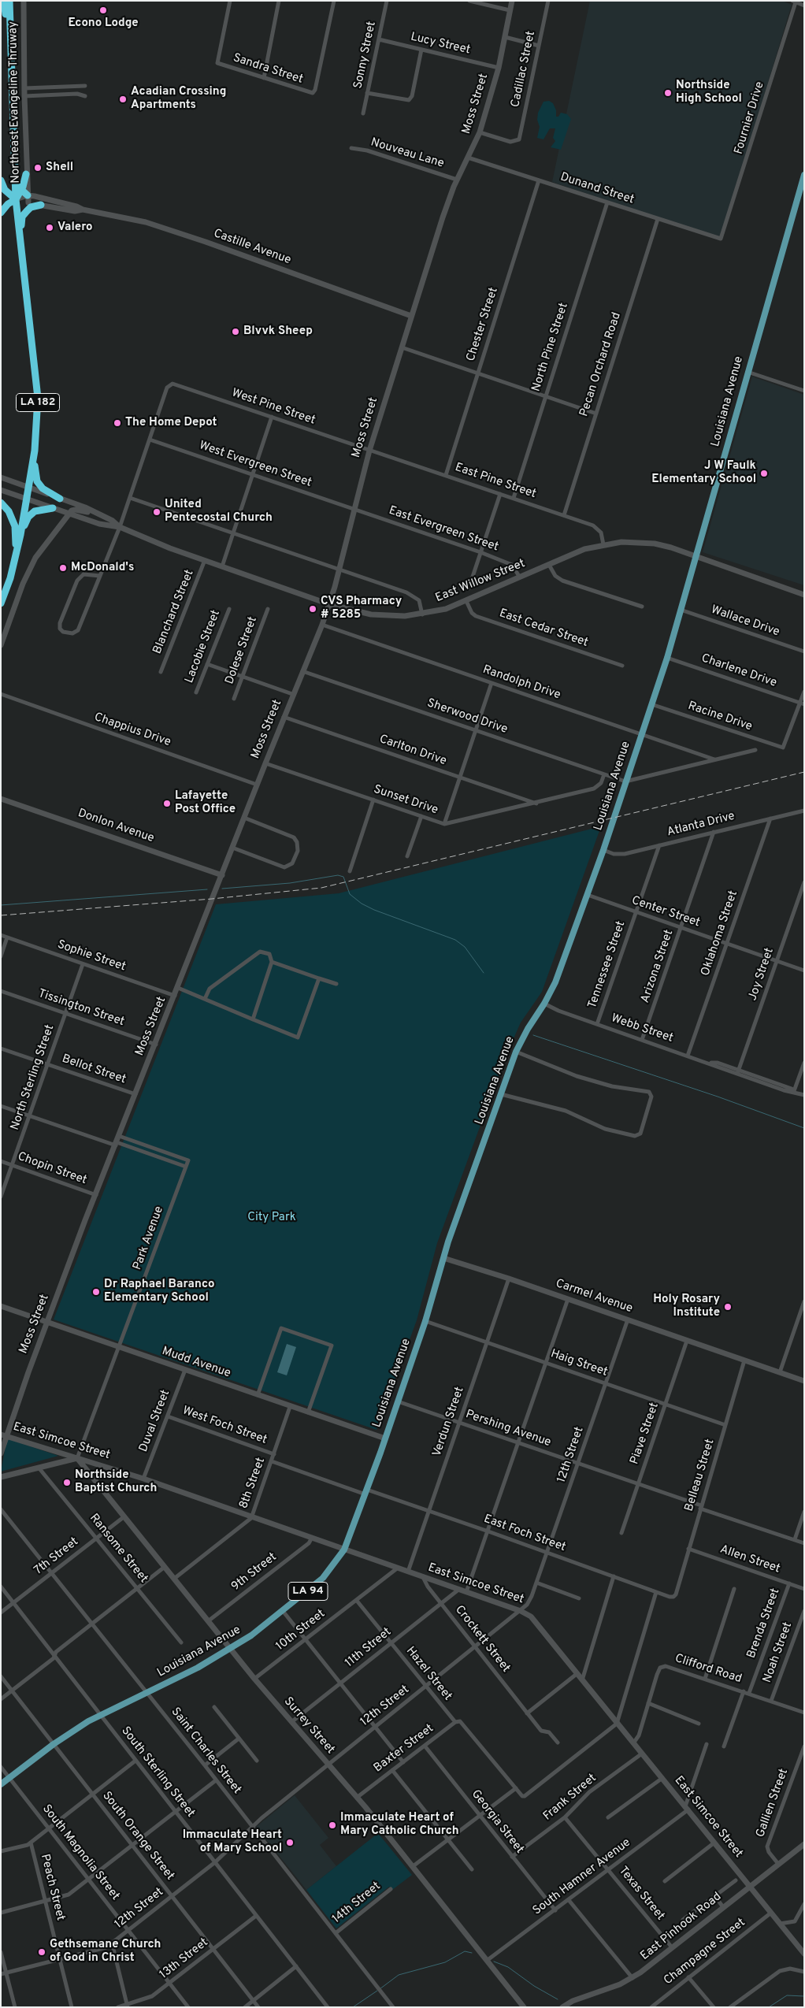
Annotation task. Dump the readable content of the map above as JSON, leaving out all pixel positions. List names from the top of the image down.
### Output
{
  "streets": {
    "highway": ["Northeast Evangeline Thruway", "LA 182"],
    "main road": [
      "Moss Street",
      "Castille Avenue",
      "Louisiana Avenue",
      "East Willow Street",
      "Donlon Avenue",
      "Carmel Avenue",
      "Mudd Avenue",
      "East Simcoe Street",
      "LA 94",
      "Surrey Street",
      "East Pinhook Road"
    ],
    "street": [
      "Lucy Street",
      "Sonny Street",
      "Sandra Street",
      "Cadillac Street",
      "Fournier Drive",
      "Nouveau Lane",
      "Dunand Street",
      "Chester Street",
      "North Pine Street",
      "Pecan Orchard Road",
      "West Pine Street",
      "West Evergreen Street",
      "East Pine Street",
      "East Evergreen Street",
      "Blanchard Street",
      "Wallace Drive",
      "East Cedar Street",
      "Lacobie Street",
      "Dolese Street",
      "Charlene Drive",
      "Randolph Drive",
      "Sherwood Drive",
      "Racine Drive",
      "Chappius Drive",
      "Carlton Drive",
      "Sunset Drive",
      "Atlanta Drive",
      "Center Street",
      "Oklahoma Street",
      "Sophie Street",
      "Tennessee Street",
      "Arizona Street",
      "Joy Street",
      "Tissington Street",
      "Webb Street",
      "Bellot Street",
      "North Sterling Street",
      "Chopin Street",
      "Park Avenue",
      "Haig Street",
      "Duval Street",
      "Verdun Street",
      "West Foch Street",
      "Pershing Avenue",
      "Piave Street",
      "12th Street",
      "Belleau Street",
      "8th Street",
      "East Foch Street",
      "Ransome Street",
      "7th Street",
      "Allen Street",
      "9th Street",
      "Brenda Street",
      "10th Street",
      "Crockett Street",
      "11th Street",
      "Noah Street",
      "Clifford Road",
      "Hazel Street",
      "Baxter Street",
      "Saint Charles Street",
      "South Sterling Street",
      "Frank Street",
      "Gallien Street",
      "Georgia Street",
      "South Orange Street",
      "South Magnolia Street",
      "South Hamner Avenue",
      "Peach Street",
      "Texas Street",
      "14th Street",
      "Champagne Street",
      "13th Street"
    ]
  },
  "crossings": [
    ["Lucy Street", "Sonny Street"],
    ["Lucy Street", "Moss Street"],
    ["Cadillac Street", "Moss Street"],
    ["Northeast Evangeline Thruway", "Castille Avenue"],
    ["Northeast Evangeline Thruway", "East Willow Street"],
    ["Moss Street", "Nouveau Lane"],
    ["Moss Street", "Dunand Street"],
    ["Moss Street", "Castille Avenue"],
    ["Moss Street", "West Pine Street"],
    ["Moss Street", "West Evergreen Street"],
    ["Moss Street", "East Pine Street"],
    ["Moss Street", "East Evergreen Street"],
    ["Moss Street", "East Willow Street"],
    ["Moss Street", "Randolph Drive"],
    ["Moss Street", "Sherwood Drive"],
    ["Moss Street", "Chappius Drive"],
    ["Moss Street", "Carlton Drive"],
    ["Moss Street", "Sunset Drive"],
    ["Moss Street", "Donlon Avenue"],
    ["Moss Street", "Sophie Street"],
    ["Moss Street", "Tissington Street"],
    ["Moss Street", "Bellot Street"],
    ["Moss Street", "Chopin Street"],
    ["Moss Street", "Mudd Avenue"],
    ["Moss Street", "East Simcoe Street"],
    ["Fournier Drive", "Dunand Street"],
    ["Dunand Street", "Chester Street"],
    ["Dunand Street", "North Pine Street"],
    ["Dunand Street", "Pecan Orchard Road"],
    ["Chester Street", "East Pine Street"],
    ["North Pine Street", "East Pine Street"],
    ["Pecan Orchard Road", "East Pine Street"],
    ["Louisiana Avenue", "East Willow Street"],
    ["Louisiana Avenue", "Wallace Drive"],
    ["Louisiana Avenue", "Charlene Drive"],
    ["Louisiana Avenue", "Randolph Drive"],
    ["Louisiana Avenue", "Sherwood Drive"],
    ["Louisiana Avenue", "Racine Drive"],
    ["Louisiana Avenue", "Atlanta Drive"],
    ["Louisiana Avenue", "Center Street"],
    ["Louisiana Avenue", "Webb Street"],
    ["Louisiana Avenue", "Carmel Avenue"],
    ["Louisiana Avenue", "Mudd Avenue"],
    ["Louisiana Avenue", "Haig Street"],
    ["Louisiana Avenue", "West Foch Street"],
    ["Louisiana Avenue", "Pershing Avenue"],
    ["Louisiana Avenue", "East Simcoe Street"],
    ["Louisiana Avenue", "East Foch Street"],
    ["Louisiana Avenue", "Surrey Street"],
    ["Louisiana Avenue", "Saint Charles Street"],
    ["Louisiana Avenue", "South Sterling Street"],
    ["Louisiana Avenue", "South Orange Street"],
    ["Louisiana Avenue", "South Magnolia Street"],
    ["West Pine Street", "West Evergreen Street"],
    ["West Pine Street", "East Pine Street"],
    ["West Evergreen Street", "East Evergreen Street"],
    ["East Pine Street", "East Willow Street"],
    ["East Evergreen Street", "East Willow Street"],
    ["East Willow Street", "Blanchard Street"],
    ["East Willow Street", "East Cedar Street"],
    ["Charlene Drive", "Racine Drive"],
    ["Sherwood Drive", "Sunset Drive"],
    ["Carlton Drive", "Sunset Drive"],
    ["Atlanta Drive", "Oklahoma Street"],
    ["Atlanta Drive", "Tennessee Street"],
    ["Atlanta Drive", "Arizona Street"],
    ["Center Street", "Oklahoma Street"],
    ["Center Street", "Tennessee Street"],
    ["Center Street", "Arizona Street"],
    ["Center Street", "Joy Street"],
    ["Oklahoma Street", "Webb Street"],
    ["Sophie Street", "North Sterling Street"],
    ["Tennessee Street", "Webb Street"],
    ["Arizona Street", "Webb Street"],
    ["Joy Street", "Webb Street"],
    ["Tissington Street", "North Sterling Street"],
    ["Bellot Street", "North Sterling Street"],
    ["North Sterling Street", "Chopin Street"],
    ["Park Avenue", "Mudd Avenue"],
    ["Park Avenue", "East Simcoe Street"],
    ["Park Avenue", "Surrey Street"],
    ["Carmel Avenue", "Verdun Street"],
    ["Carmel Avenue", "Piave Street"],
    ["Carmel Avenue", "12th Street"],
    ["Carmel Avenue", "Belleau Street"],
    ["Mudd Avenue", "Duval Street"],
    ["Mudd Avenue", "8th Street"],
    ["Haig Street", "Verdun Street"],
    ["Haig Street", "Piave Street"],
    ["Haig Street", "12th Street"],
    ["Haig Street", "Belleau Street"],
    ["Duval Street", "West Foch Street"],
    ["Duval Street", "East Simcoe Street"],
    ["Verdun Street", "Pershing Avenue"],
    ["Verdun Street", "East Simcoe Street"],
    ["Verdun Street", "East Foch Street"],
    ["West Foch Street", "8th Street"],
    ["West Foch Street", "East Foch Street"],
    ["Pershing Avenue", "Piave Street"],
    ["Pershing Avenue", "12th Street"],
    ["Pershing Avenue", "Belleau Street"],
    ["East Simcoe Street", "12th Street"],
    ["East Simcoe Street", "8th Street"],
    ["East Simcoe Street", "9th Street"],
    ["East Simcoe Street", "10th Street"],
    ["East Simcoe Street", "Crockett Street"],
    ["East Simcoe Street", "11th Street"],
    ["East Simcoe Street", "Clifford Road"],
    ["East Simcoe Street", "Surrey Street"],
    ["East Simcoe Street", "Frank Street"],
    ["East Simcoe Street", "South Hamner Avenue"],
    ["East Simcoe Street", "East Pinhook Road"],
    ["East Simcoe Street", "Champagne Street"],
    ["12th Street", "East Foch Street"],
    ["12th Street", "Crockett Street"],
    ["12th Street", "Hazel Street"],
    ["12th Street", "Surrey Street"],
    ["12th Street", "Saint Charles Street"],
    ["12th Street", "South Sterling Street"],
    ["12th Street", "South Orange Street"],
    ["12th Street", "South Magnolia Street"],
    ["12th Street", "Peach Street"],
    ["Belleau Street", "East Foch Street"],
    ["Belleau Street", "Allen Street"],
    ["8th Street", "Surrey Street"],
    ["Ransome Street", "7th Street"],
    ["7th Street", "Surrey Street"],
    ["7th Street", "Saint Charles Street"],
    ["7th Street", "South Sterling Street"],
    ["Allen Street", "Brenda Street"],
    ["9th Street", "Surrey Street"],
    ["Brenda Street", "Clifford Road"],
    ["10th Street", "Hazel Street"],
    ["10th Street", "Surrey Street"],
    ["Crockett Street", "11th Street"],
    ["11th Street", "Hazel Street"],
    ["11th Street", "Surrey Street"],
    ["Noah Street", "Clifford Road"],
    ["Hazel Street", "Baxter Street"],
    ["Surrey Street", "Baxter Street"],
    ["Surrey Street", "South Hamner Avenue"],
    ["Baxter Street", "Georgia Street"],
    ["Saint Charles Street", "14th Street"],
    ["South Sterling Street", "13th Street"],
    ["Frank Street", "Georgia Street"],
    ["Frank Street", "Texas Street"],
    ["Gallien Street", "East Pinhook Road"],
    ["Georgia Street", "South Hamner Avenue"],
    ["South Orange Street", "13th Street"],
    ["South Magnolia Street", "13th Street"],
    ["South Hamner Avenue", "Texas Street"],
    ["Texas Street", "East Pinhook Road"]
  ],
  "parks": ["City Park"],
  "places": [
    "Econo Lodge",
    "Northside High School",
    "Acadian Crossing Apartments",
    "Shell",
    "Valero",
    "Blvvk Sheep",
    "The Home Depot",
    "J W Faulk Elementary School",
    "United Pentecostal Church",
    "McDonald's",
    "CVS Pharmacy # 5285",
    "Lafayette Post Office",
    "Dr Raphael Baranco Elementary School",
    "Holy Rosary Institute",
    "Northside Baptist Church",
    "Immaculate Heart of Mary Catholic Church",
    "Immaculate Heart of Mary School",
    "Gethsemane Church of God in Christ"
  ]
}
